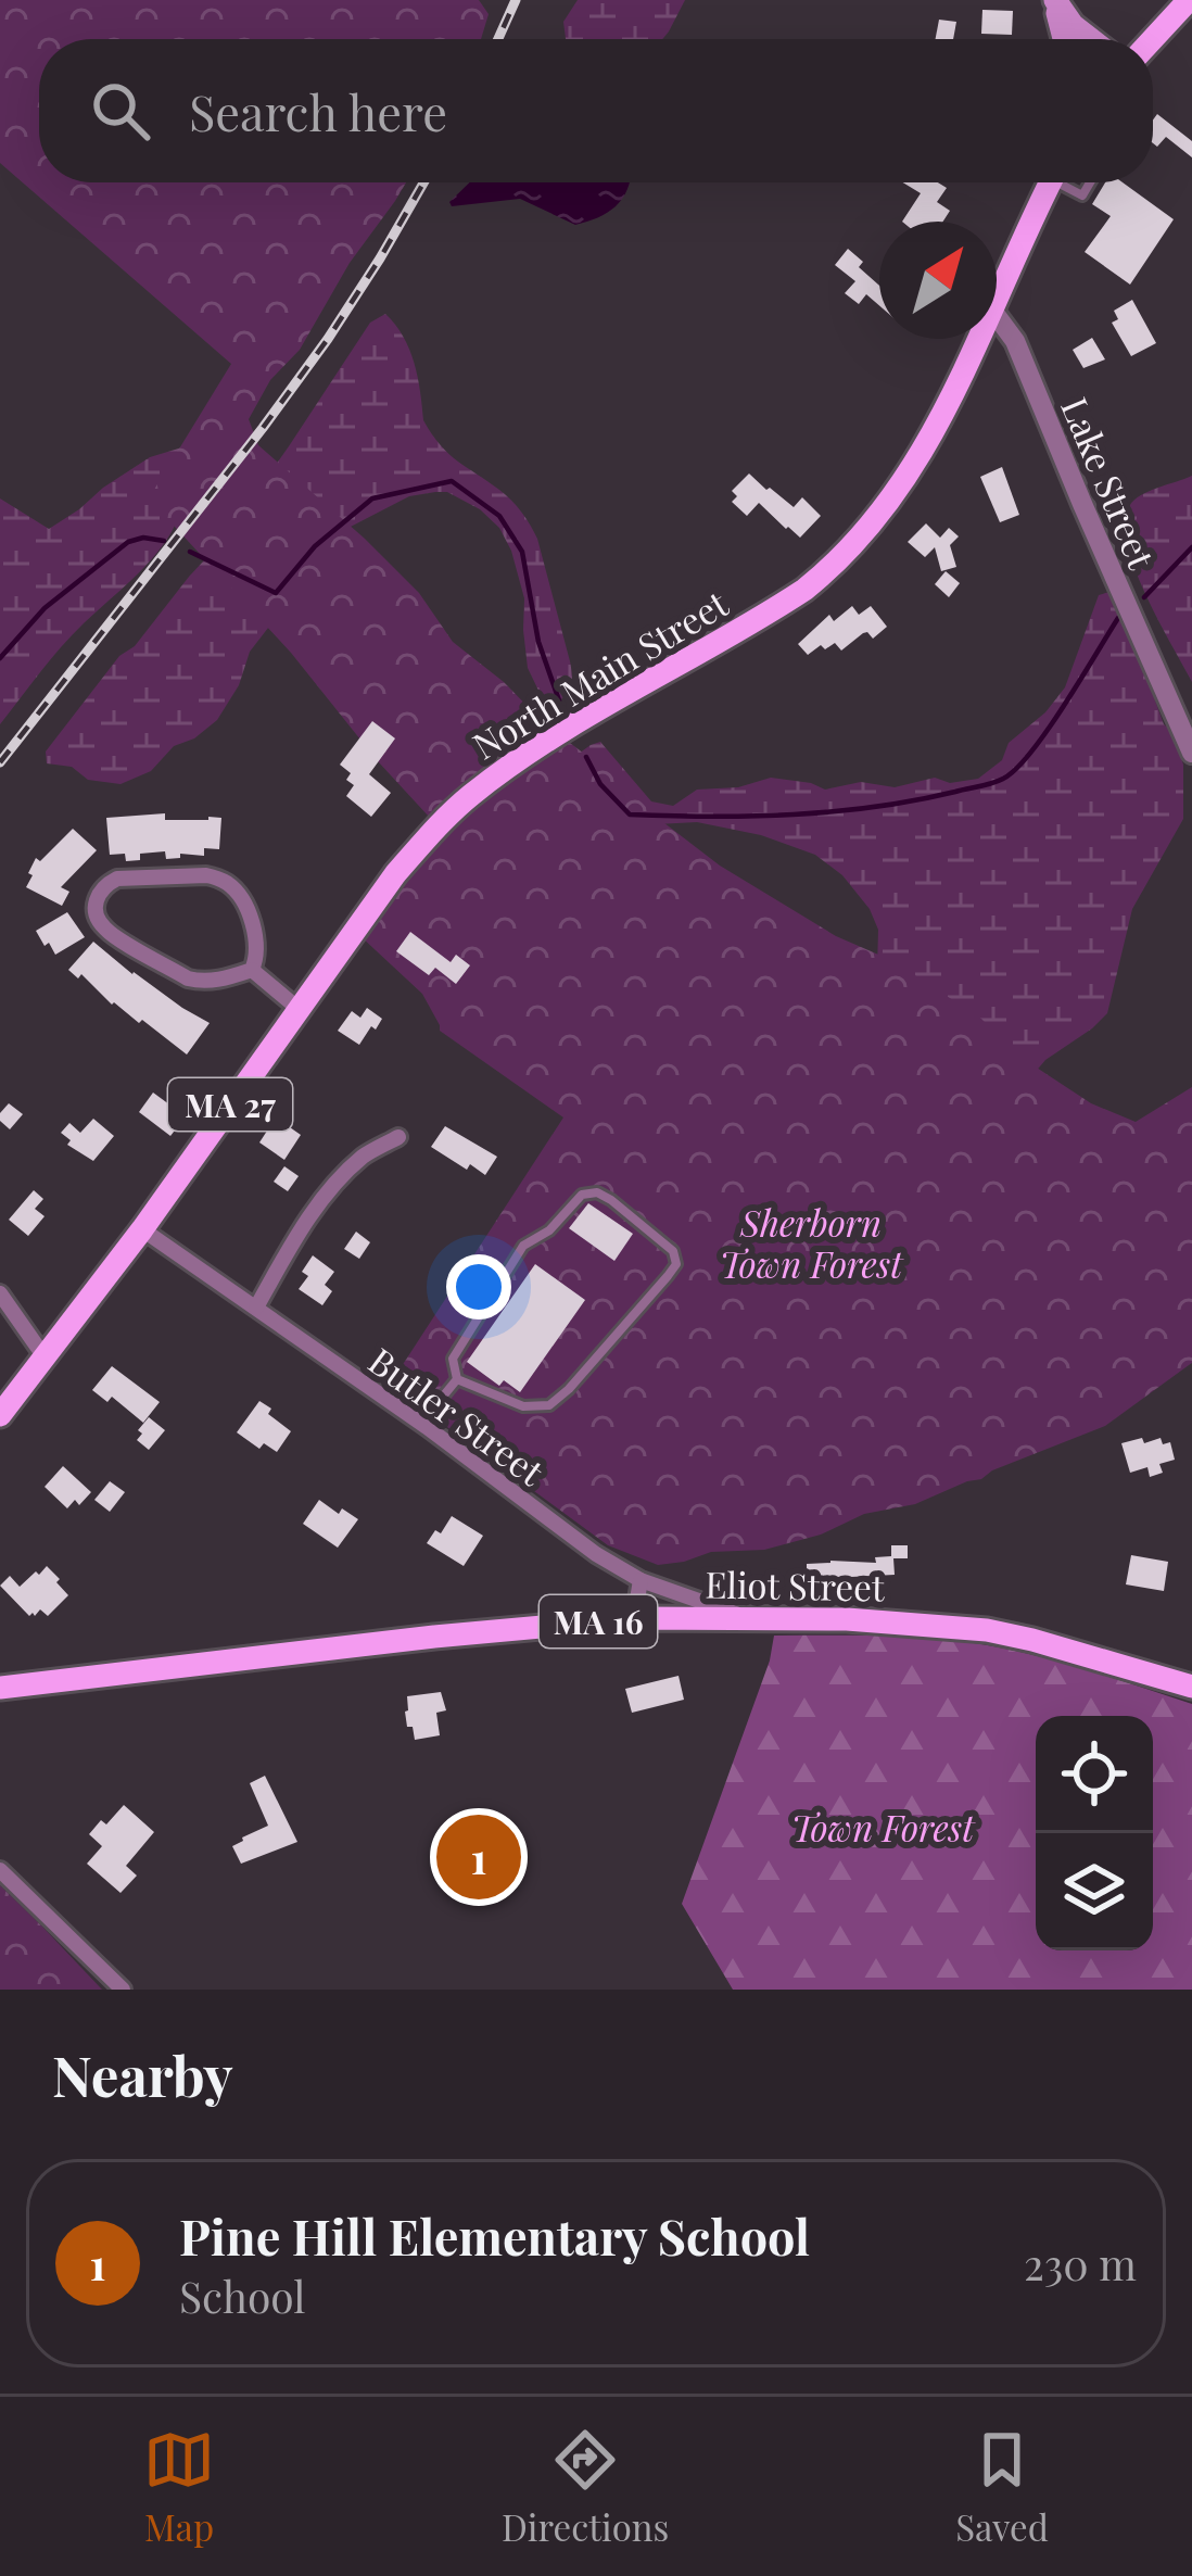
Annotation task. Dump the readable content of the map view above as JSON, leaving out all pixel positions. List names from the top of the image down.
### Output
{
  "streets": {
    "main road": [
      "North Main Street",
      "MA 27",
      "Eliot Street",
      "MA 16"
    ],
    "street": ["Lake Street", "Butler Street"]
  },
  "crossings": [
    ["North Main Street", "Butler Street"],
    ["Butler Street", "Eliot Street"]
  ],
  "parks": ["Sherborn Town Forest", "Town Forest"],
  "north": "top right",
  "page": {
    "search": "Search here",
    "pins": "1",
    "heading": "Nearby",
    "list": [
      {
        "mark": "1",
        "name": "Pine Hill Elementary School",
        "note": "School",
        "value": "230 m"
      }
    ],
    "nav": ["Map", "Directions", "Saved"]
  }
}
